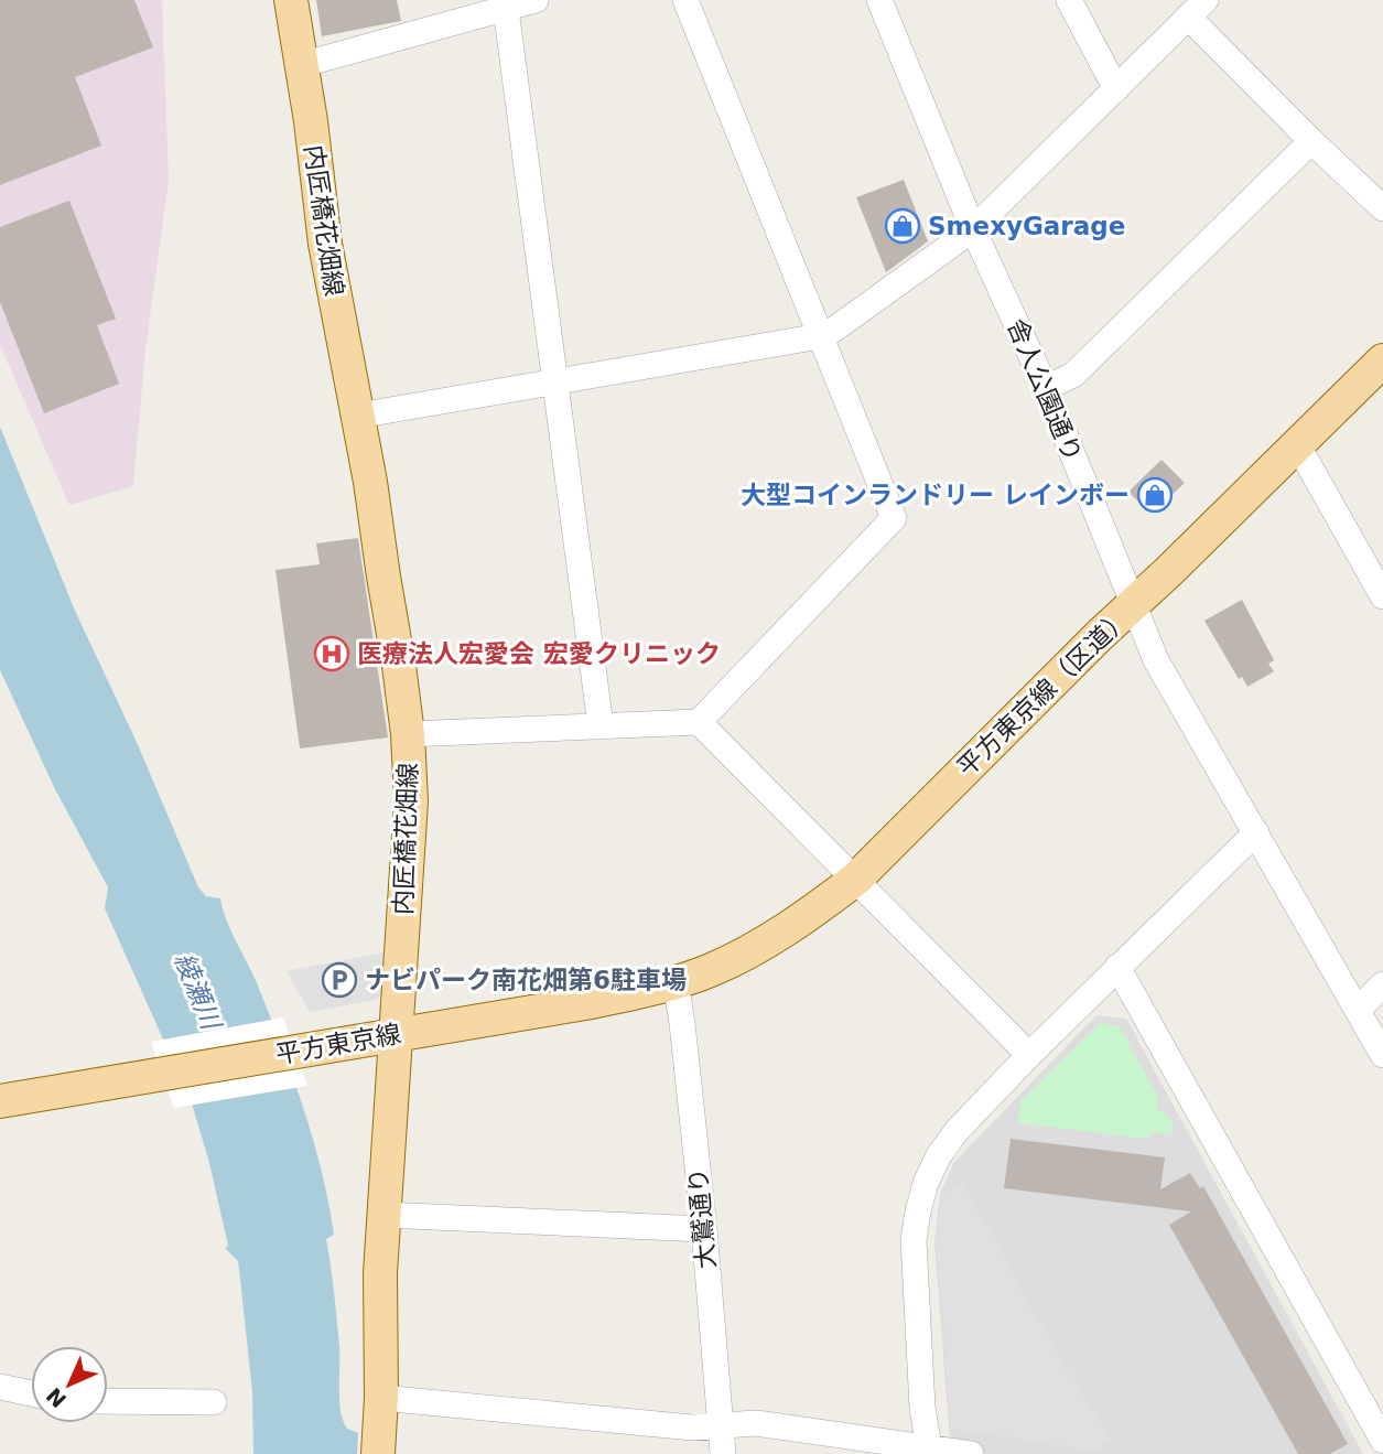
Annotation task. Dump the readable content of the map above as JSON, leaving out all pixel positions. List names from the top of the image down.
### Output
{
  "streets": {
    "main road": ["内匠橋花畑線", "平方東京線（区道）", "平方東京線"],
    "street": ["舎人公園通り", "大鷲通り"]
  },
  "crossings": [
    ["内匠橋花畑線", "平方東京線"],
    ["舎人公園通り", "平方東京線（区道）"],
    ["平方東京線（区道）", "平方東京線"],
    ["平方東京線（区道）", "大鷲通り"],
    ["平方東京線", "大鷲通り"]
  ],
  "water": ["綾瀬川"],
  "places": {
    "shop": ["SmexyGarage", "大型コインランドリー レインボー"],
    "hospital": ["医療法人宏愛会 宏愛クリニック"],
    "parking": ["ナビパーク南花畑第6駐車場"]
  },
  "north": "bottom left"
}
